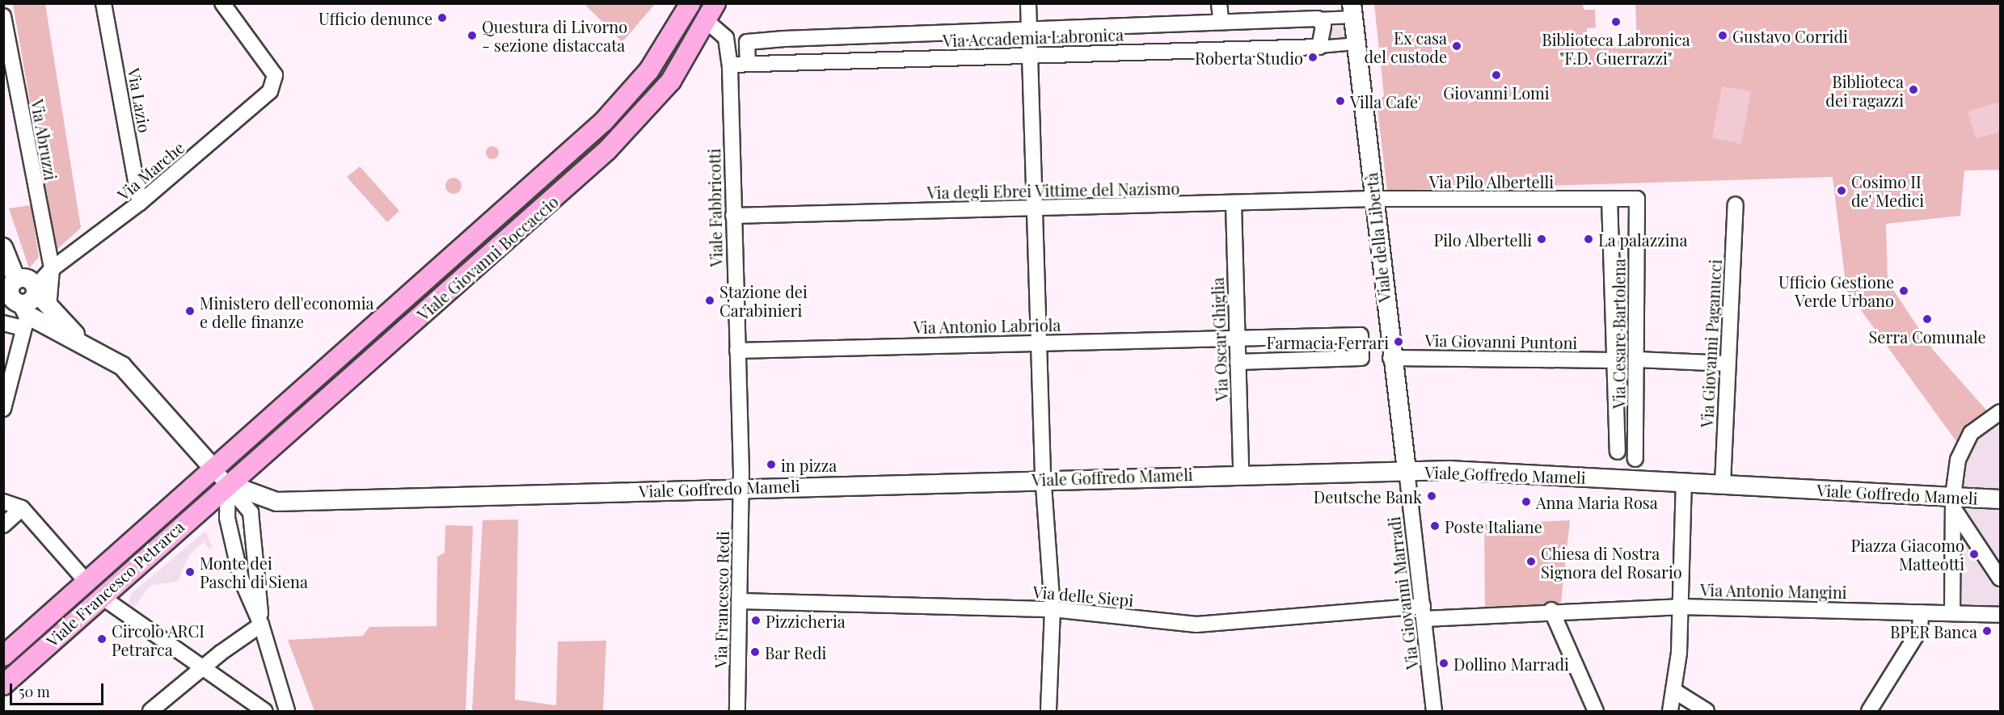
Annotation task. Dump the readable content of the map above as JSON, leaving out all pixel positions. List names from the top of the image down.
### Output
{
  "streets": {
    "main road": ["Viale Giovanni Boccaccio", "Viale Francesco Petrarca"],
    "street": [
      "Via Accademia Labronica",
      "Via Lazio",
      "Via Abruzzi",
      "Via Marche",
      "Via Pilo Albertelli",
      "Via degli Ebrei Vittime del Nazismo",
      "Viale Fabbricotti",
      "Viale della Libertà",
      "Via Antonio Labriola",
      "Via Cesare Bartolena",
      "Via Oscar Ghiglia",
      "Via Giovanni Puntoni",
      "Via Giovanni Paganucci",
      "Viale Goffredo Mameli",
      "Via Antonio Mangini",
      "Via Giovanni Marradi",
      "Via delle Siepi",
      "Via Francesco Redi"
    ]
  },
  "crossings": [
    ["Via Accademia Labronica", "Viale Fabbricotti"],
    ["Via Accademia Labronica", "Viale della Libertà"],
    ["Via Lazio", "Via Marche"],
    ["Via Abruzzi", "Via Marche"],
    ["Via Pilo Albertelli", "Via degli Ebrei Vittime del Nazismo"],
    ["Via Pilo Albertelli", "Viale della Libertà"],
    ["Via Pilo Albertelli", "Via Cesare Bartolena"],
    ["Via degli Ebrei Vittime del Nazismo", "Viale Fabbricotti"],
    ["Via degli Ebrei Vittime del Nazismo", "Viale della Libertà"],
    ["Via degli Ebrei Vittime del Nazismo", "Via Oscar Ghiglia"],
    ["Viale Fabbricotti", "Via Antonio Labriola"],
    ["Viale Fabbricotti", "Viale Goffredo Mameli"],
    ["Viale Fabbricotti", "Via Francesco Redi"],
    ["Viale della Libertà", "Via Giovanni Puntoni"],
    ["Viale della Libertà", "Viale Goffredo Mameli"],
    ["Viale della Libertà", "Via Giovanni Marradi"],
    ["Viale Giovanni Boccaccio", "Viale Goffredo Mameli"],
    ["Viale Giovanni Boccaccio", "Viale Francesco Petrarca"],
    ["Via Antonio Labriola", "Via Oscar Ghiglia"],
    ["Via Cesare Bartolena", "Via Giovanni Puntoni"],
    ["Via Oscar Ghiglia", "Viale Goffredo Mameli"],
    ["Via Giovanni Paganucci", "Viale Goffredo Mameli"],
    ["Viale Goffredo Mameli", "Viale Francesco Petrarca"],
    ["Viale Goffredo Mameli", "Via Giovanni Marradi"],
    ["Viale Goffredo Mameli", "Via Francesco Redi"],
    ["Via Antonio Mangini", "Via Giovanni Marradi"],
    ["Via Antonio Mangini", "Via delle Siepi"],
    ["Via Giovanni Marradi", "Via delle Siepi"],
    ["Via delle Siepi", "Via Francesco Redi"]
  ],
  "places": [
    "Ufficio denunce",
    "Biblioteca Labronica \"F.D. Guerrazzi\"",
    "Questura di Livorno - sezione distaccata",
    "Gustavo Corridi",
    "Ex casa del custode",
    "Roberta Studio",
    "Giovanni Lomi",
    "Biblioteca dei ragazzi",
    "Villa Cafe'",
    "Cosimo II de' Medici",
    "Pilo Albertelli",
    "La palazzina",
    "Ufficio Gestione Verde Urbano",
    "Stazione dei Carabinieri",
    "Ministero dell'economia e delle finanze",
    "Serra Comunale",
    "Farmacia Ferrari",
    "in pizza",
    "Deutsche Bank",
    "Anna Maria Rosa",
    "Poste Italiane",
    "Piazza Giacomo Matteotti",
    "Chiesa di Nostra Signora del Rosario",
    "Monte dei Paschi di Siena",
    "Pizzicheria",
    "BPER Banca",
    "Circolo ARCI Petrarca",
    "Bar Redi",
    "Dollino Marradi"
  ],
  "scale_bar": "50 m"
}
